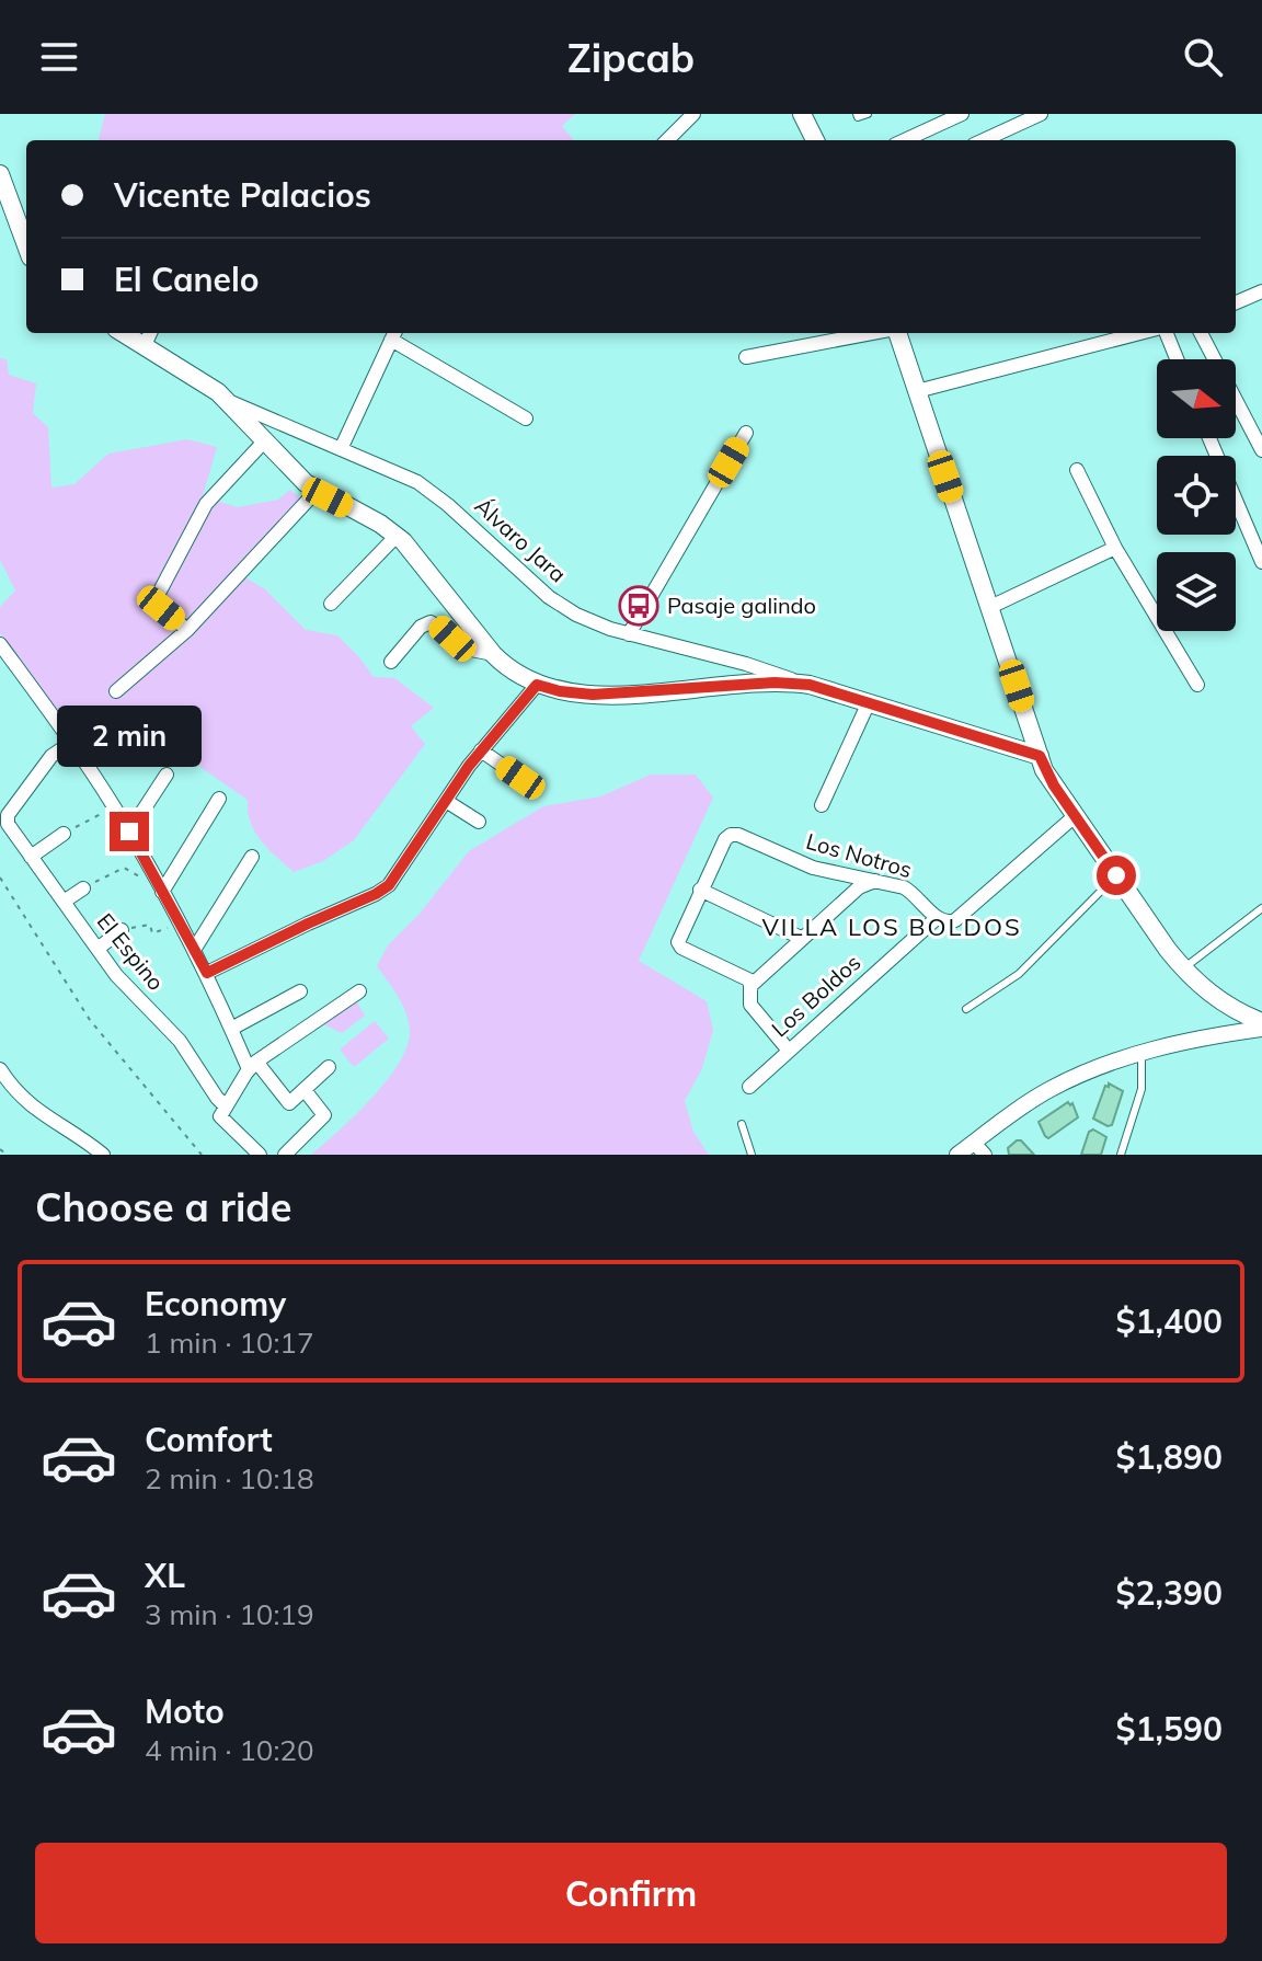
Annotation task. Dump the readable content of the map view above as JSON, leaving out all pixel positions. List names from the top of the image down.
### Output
{
  "streets": {
    "street": [
      "Álvaro Jara",
      "Los Notros",
      "El Espino",
      "Los Boldos"
    ]
  },
  "crossings": [
    ["Los Notros", "Los Boldos"]
  ],
  "districts": ["VILLA LOS BOLDOS"],
  "places": {
    "bus stop": ["Pasaje galindo"]
  },
  "north": "right",
  "page": {
    "header": "Zipcab",
    "banner": ["Vicente Palacios", "El Canelo"],
    "bubble": "2 min",
    "heading": "Choose a ride",
    "list": [
      {
        "name": "Economy",
        "note": "1 min · 10:17",
        "value": "$1,400"
      },
      {
        "name": "Comfort",
        "note": "2 min · 10:18",
        "value": "$1,890"
      },
      {
        "name": "XL",
        "note": "3 min · 10:19",
        "value": "$2,390"
      },
      {
        "name": "Moto",
        "note": "4 min · 10:20",
        "value": "$1,590"
      }
    ],
    "buttons": "Confirm"
  }
}
